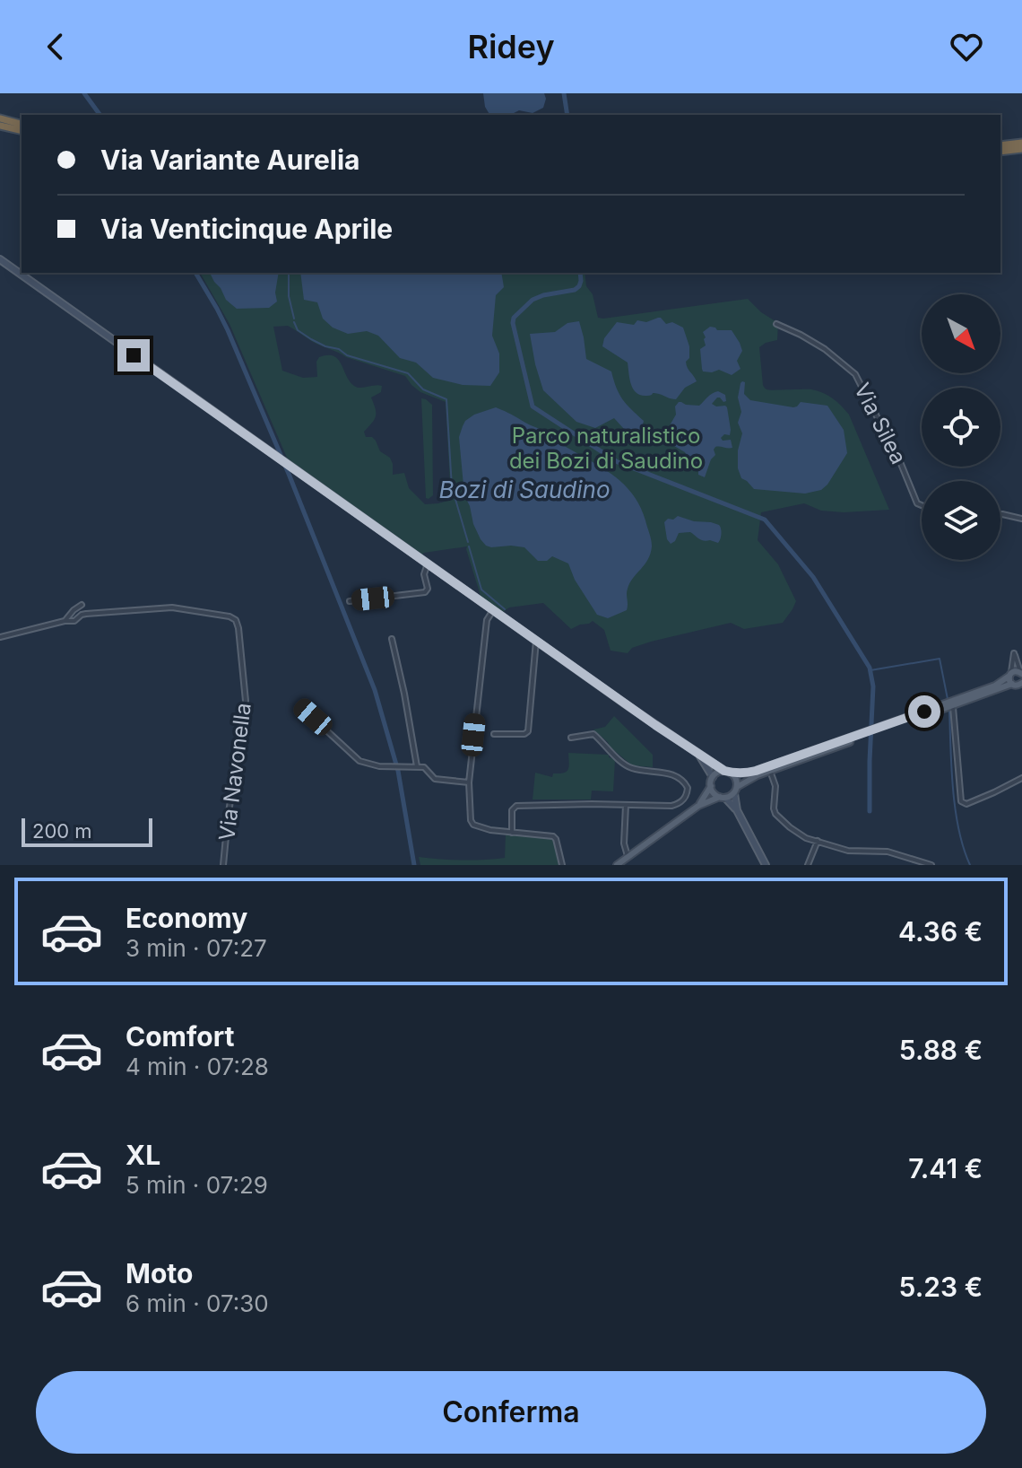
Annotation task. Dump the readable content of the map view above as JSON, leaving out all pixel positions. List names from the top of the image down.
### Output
{
  "streets": {
    "street": ["Via Silea", "Via Navonella"]
  },
  "water": ["Bozi di Saudino"],
  "parks": ["Parco naturalistico dei Bozi di Saudino"],
  "scale_bar": "200 m",
  "north": "bottom right",
  "page": {
    "header": "Ridey",
    "banner": ["Via Variante Aurelia", "Via Venticinque Aprile"],
    "scale": "200 m",
    "list": [
      {
        "name": "Economy",
        "note": "3 min · 07:27",
        "value": "4.36 €"
      },
      {
        "name": "Comfort",
        "note": "4 min · 07:28",
        "value": "5.88 €"
      },
      {
        "name": "XL",
        "note": "5 min · 07:29",
        "value": "7.41 €"
      },
      {
        "name": "Moto",
        "note": "6 min · 07:30",
        "value": "5.23 €"
      }
    ],
    "buttons": "Conferma"
  }
}
